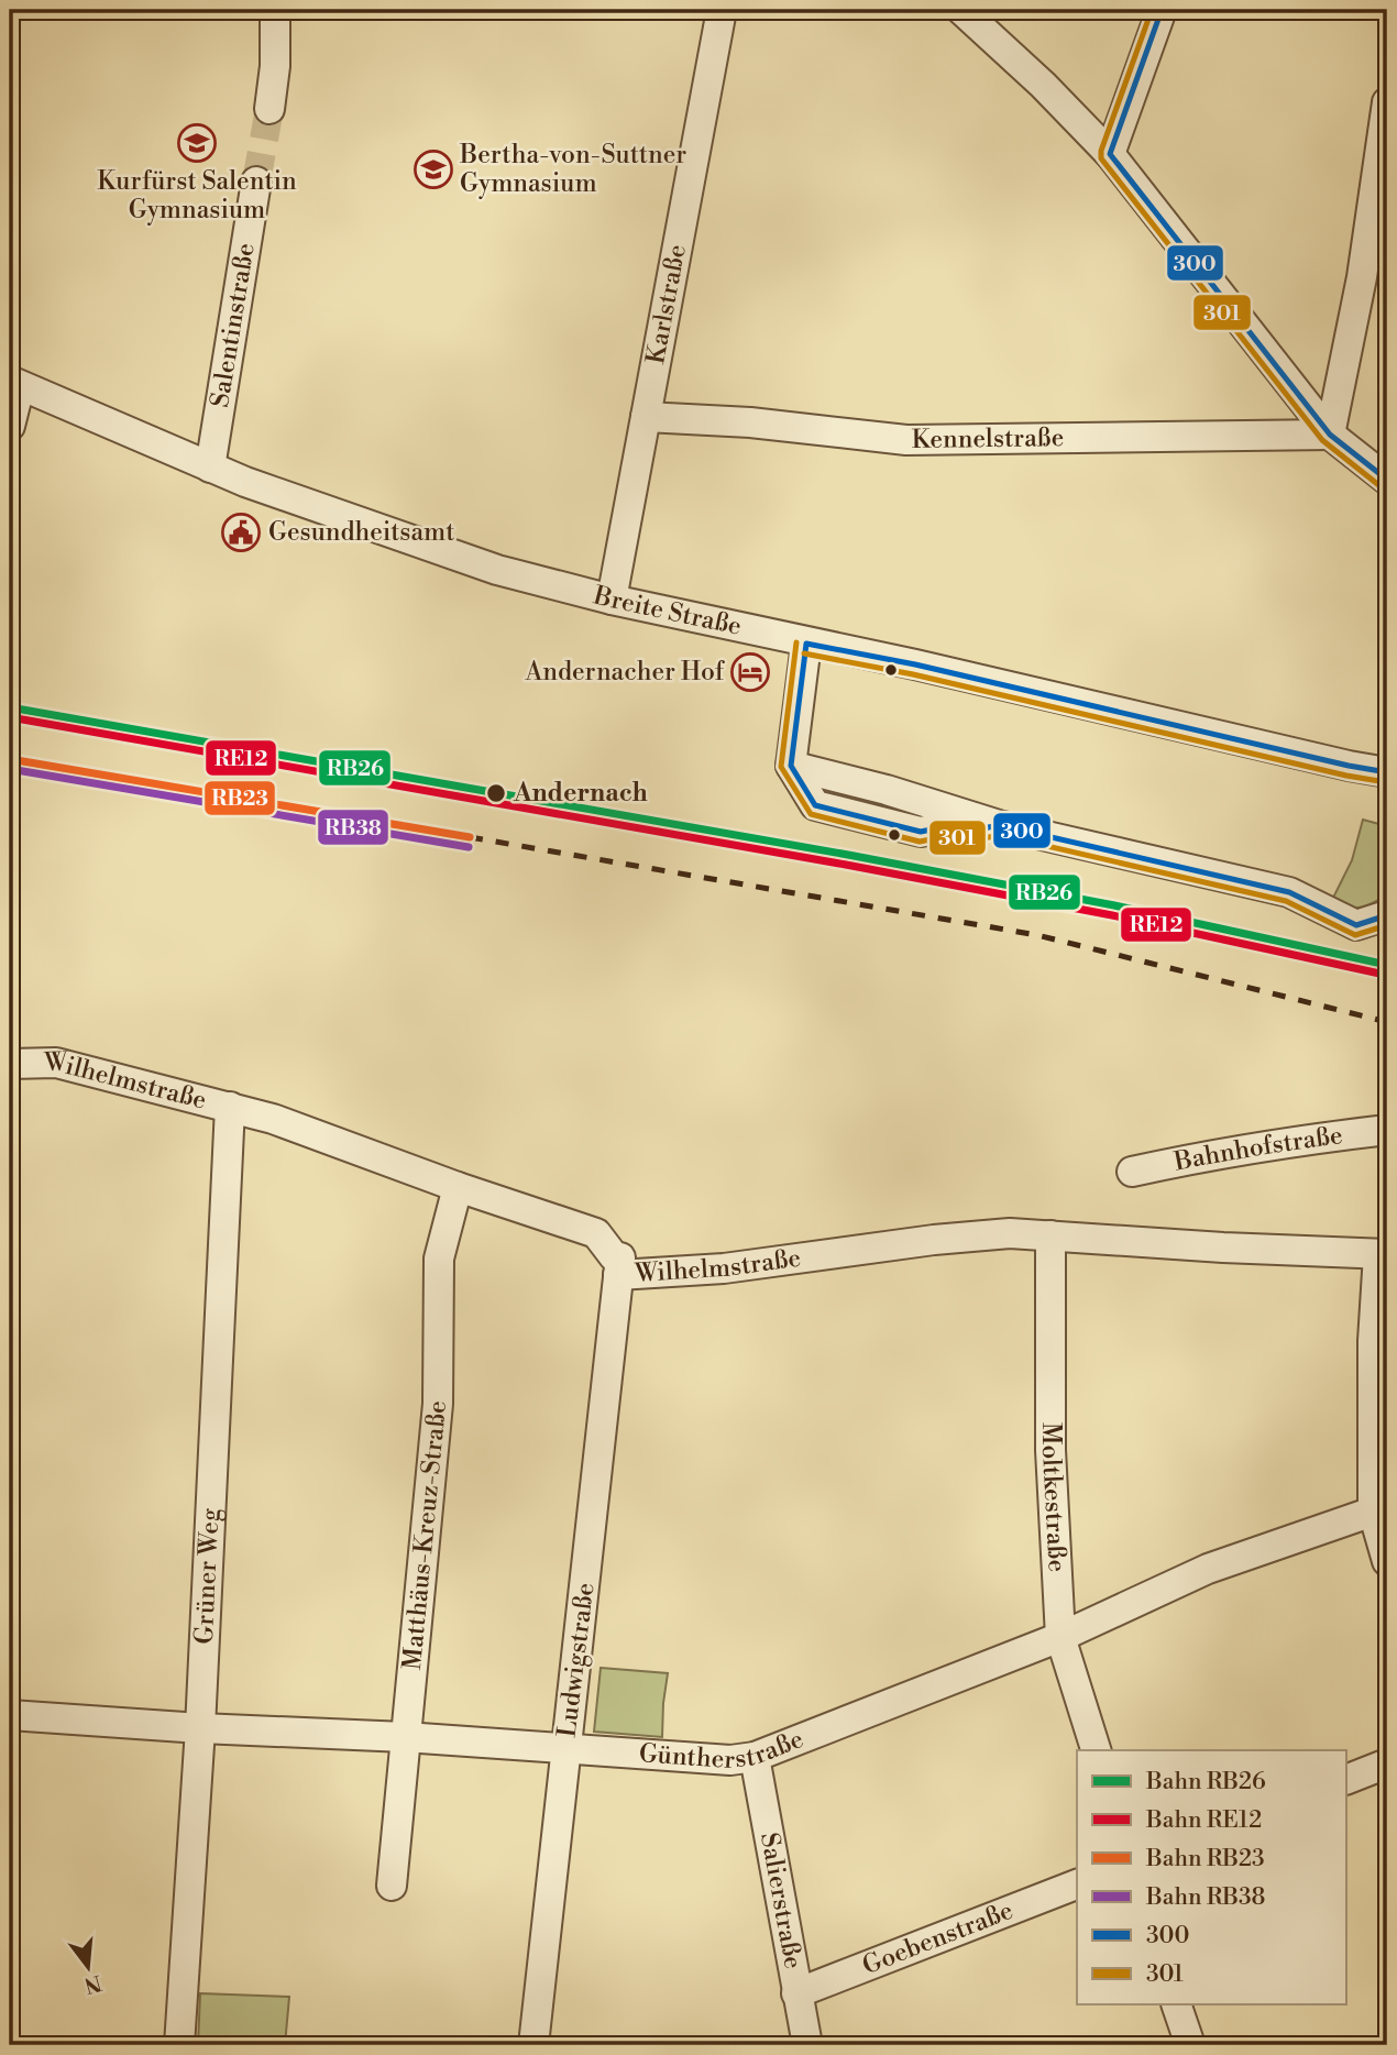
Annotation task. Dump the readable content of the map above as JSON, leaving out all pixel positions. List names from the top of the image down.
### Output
{
  "streets": {
    "street": [
      "Karlstraße",
      "Salentinstraße",
      "Kennelstraße",
      "Breite Straße",
      "Wilhelmstraße",
      "Bahnhofstraße",
      "Moltkestraße",
      "Matthäus-Kreuz-Straße",
      "Grüner Weg",
      "Ludwigstraße",
      "Güntherstraße",
      "Salierstraße",
      "Goebenstraße"
    ]
  },
  "crossings": [
    ["Karlstraße", "Kennelstraße"],
    ["Karlstraße", "Breite Straße"],
    ["Salentinstraße", "Breite Straße"],
    ["Wilhelmstraße", "Moltkestraße"],
    ["Wilhelmstraße", "Matthäus-Kreuz-Straße"],
    ["Wilhelmstraße", "Grüner Weg"],
    ["Wilhelmstraße", "Ludwigstraße"],
    ["Moltkestraße", "Güntherstraße"],
    ["Matthäus-Kreuz-Straße", "Güntherstraße"],
    ["Grüner Weg", "Güntherstraße"],
    ["Ludwigstraße", "Güntherstraße"],
    ["Güntherstraße", "Salierstraße"],
    ["Salierstraße", "Goebenstraße"]
  ],
  "places": {
    "school or university": ["Kurfürst Salentin Gymnasium", "Bertha-von-Suttner Gymnasium"],
    "public building": ["Gesundheitsamt"],
    "hotel": ["Andernacher Hof"],
    "other": ["Andernach"]
  },
  "lines": [
    "transit line 300",
    "transit line 301",
    "rail line RB26",
    "rail line RE12",
    "rail line RB23",
    "rail line RB38"
  ],
  "legend": [
    "Bahn RB26",
    "Bahn RE12",
    "Bahn RB23",
    "Bahn RB38",
    "300",
    "301"
  ],
  "north": "bottom"
}
